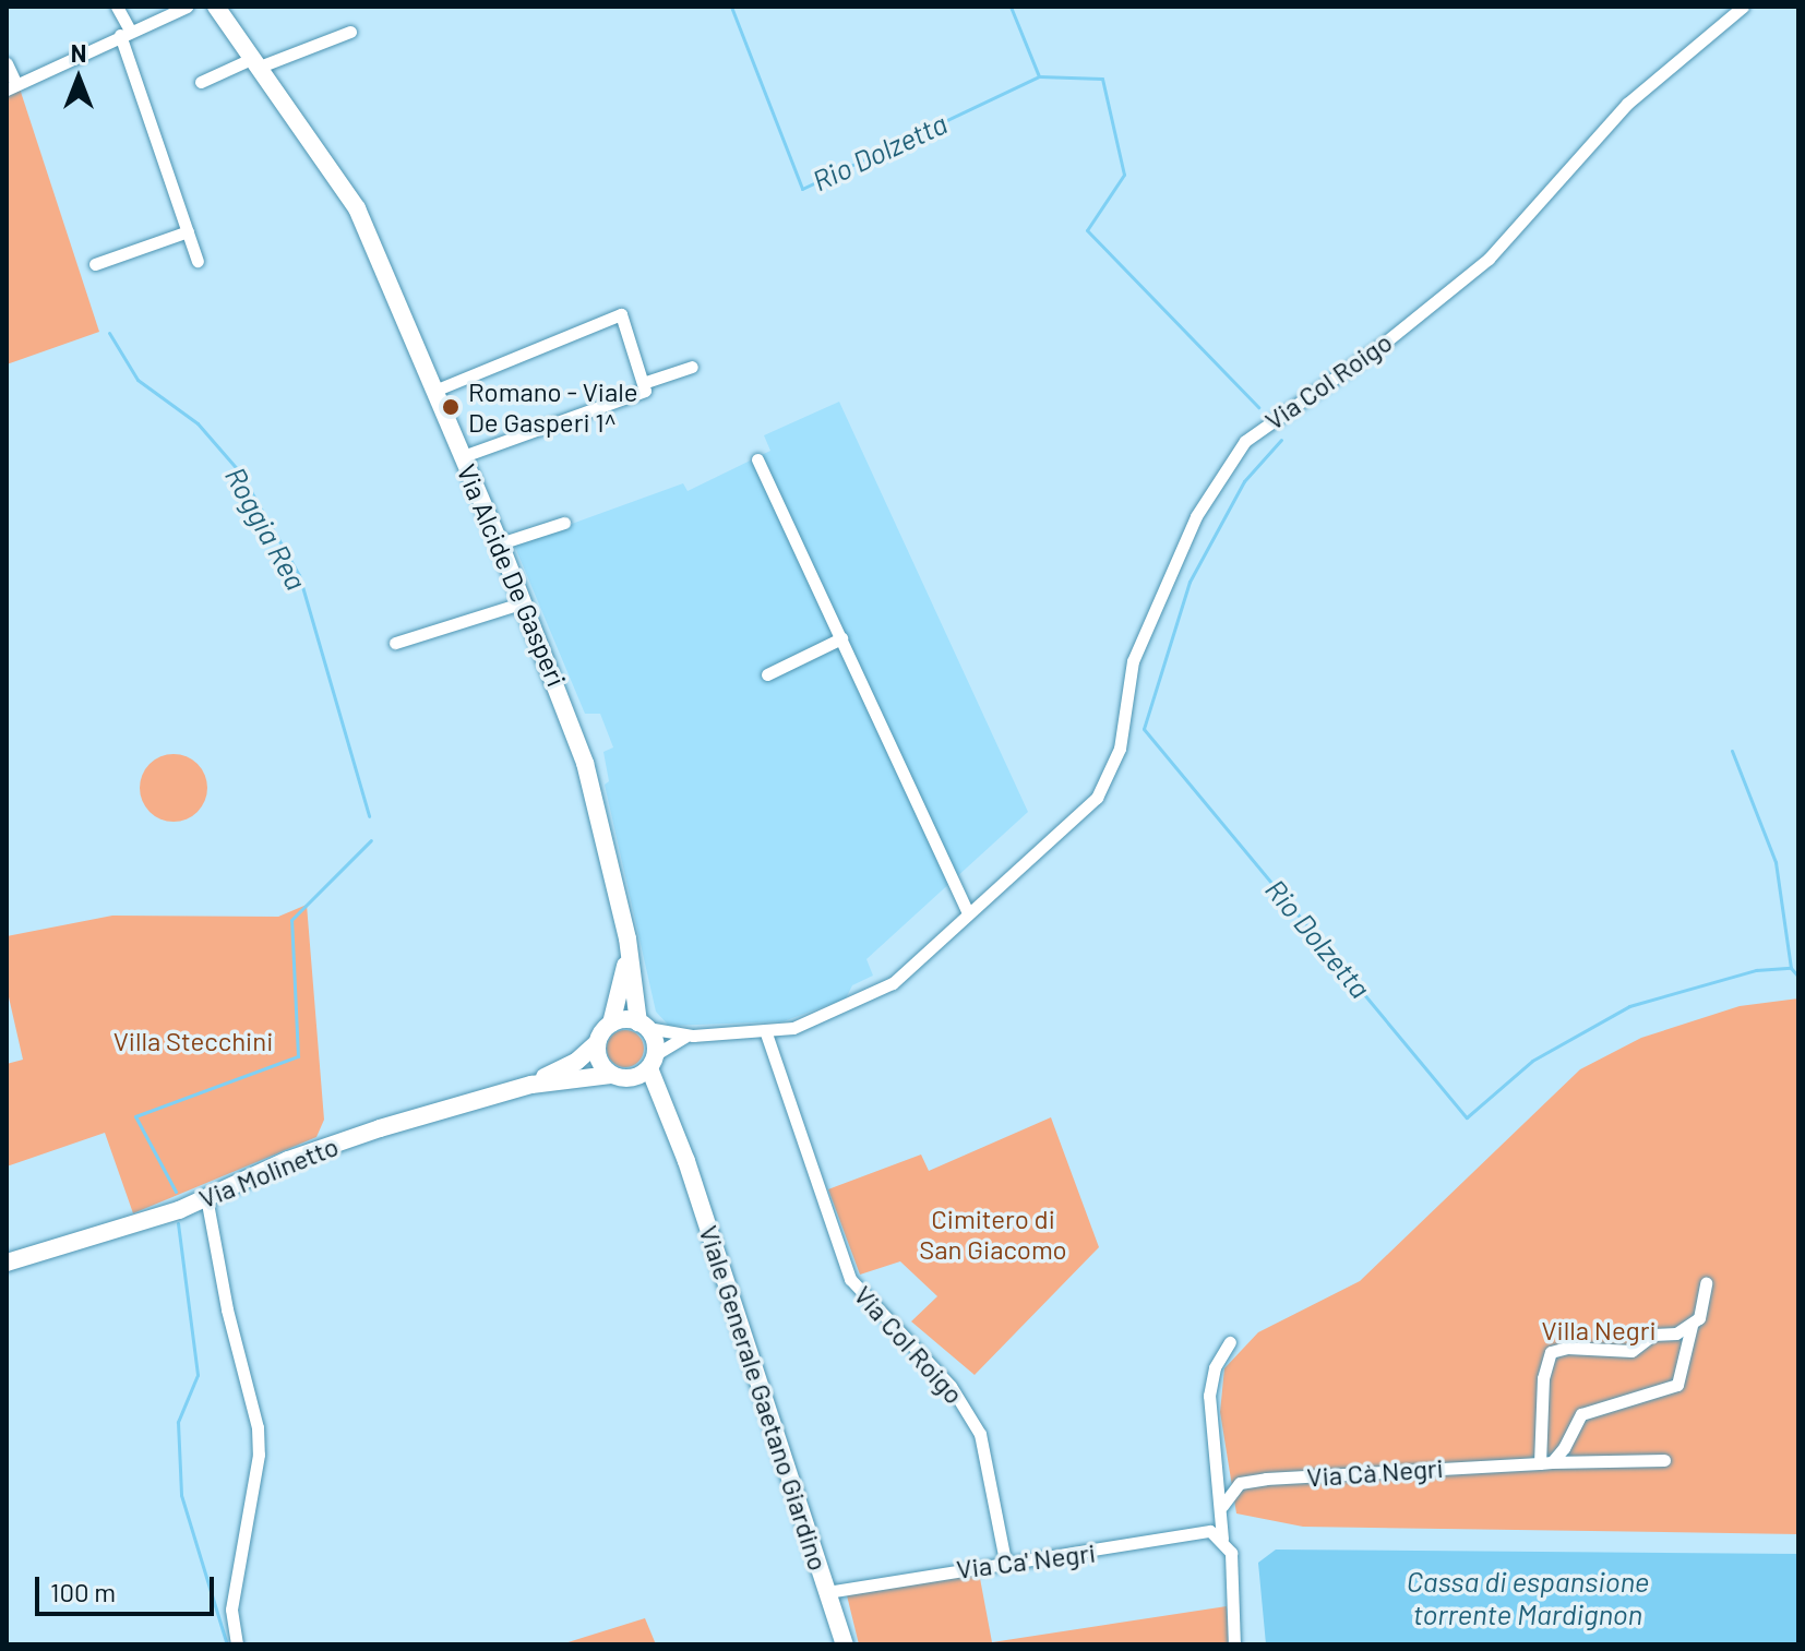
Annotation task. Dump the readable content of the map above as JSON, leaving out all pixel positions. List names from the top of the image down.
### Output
{
  "streets": {
    "main road": ["Via Alcide De Gasperi", "Via Molinetto", "Viale Generale Gaetano Giardino"],
    "street": ["Via Col Roigo", "Via Cà Negri", "Via Ca' Negri"]
  },
  "crossings": [
    ["Via Col Roigo", "Via Alcide De Gasperi"],
    ["Via Col Roigo", "Via Molinetto"],
    ["Via Col Roigo", "Viale Generale Gaetano Giardino"],
    ["Via Col Roigo", "Via Ca' Negri"],
    ["Via Alcide De Gasperi", "Via Molinetto"],
    ["Via Alcide De Gasperi", "Viale Generale Gaetano Giardino"],
    ["Via Molinetto", "Viale Generale Gaetano Giardino"],
    ["Viale Generale Gaetano Giardino", "Via Ca' Negri"]
  ],
  "water": ["Rio Dolzetta", "Roggia Rea", "Cassa di espansione torrente Mardignon"],
  "parks": ["Villa Stecchini", "Cimitero di San Giacomo", "Villa Negri"],
  "places": ["Romano - Viale De Gasperi 1^"],
  "scale_bar": "100 m",
  "north": "top"
}
